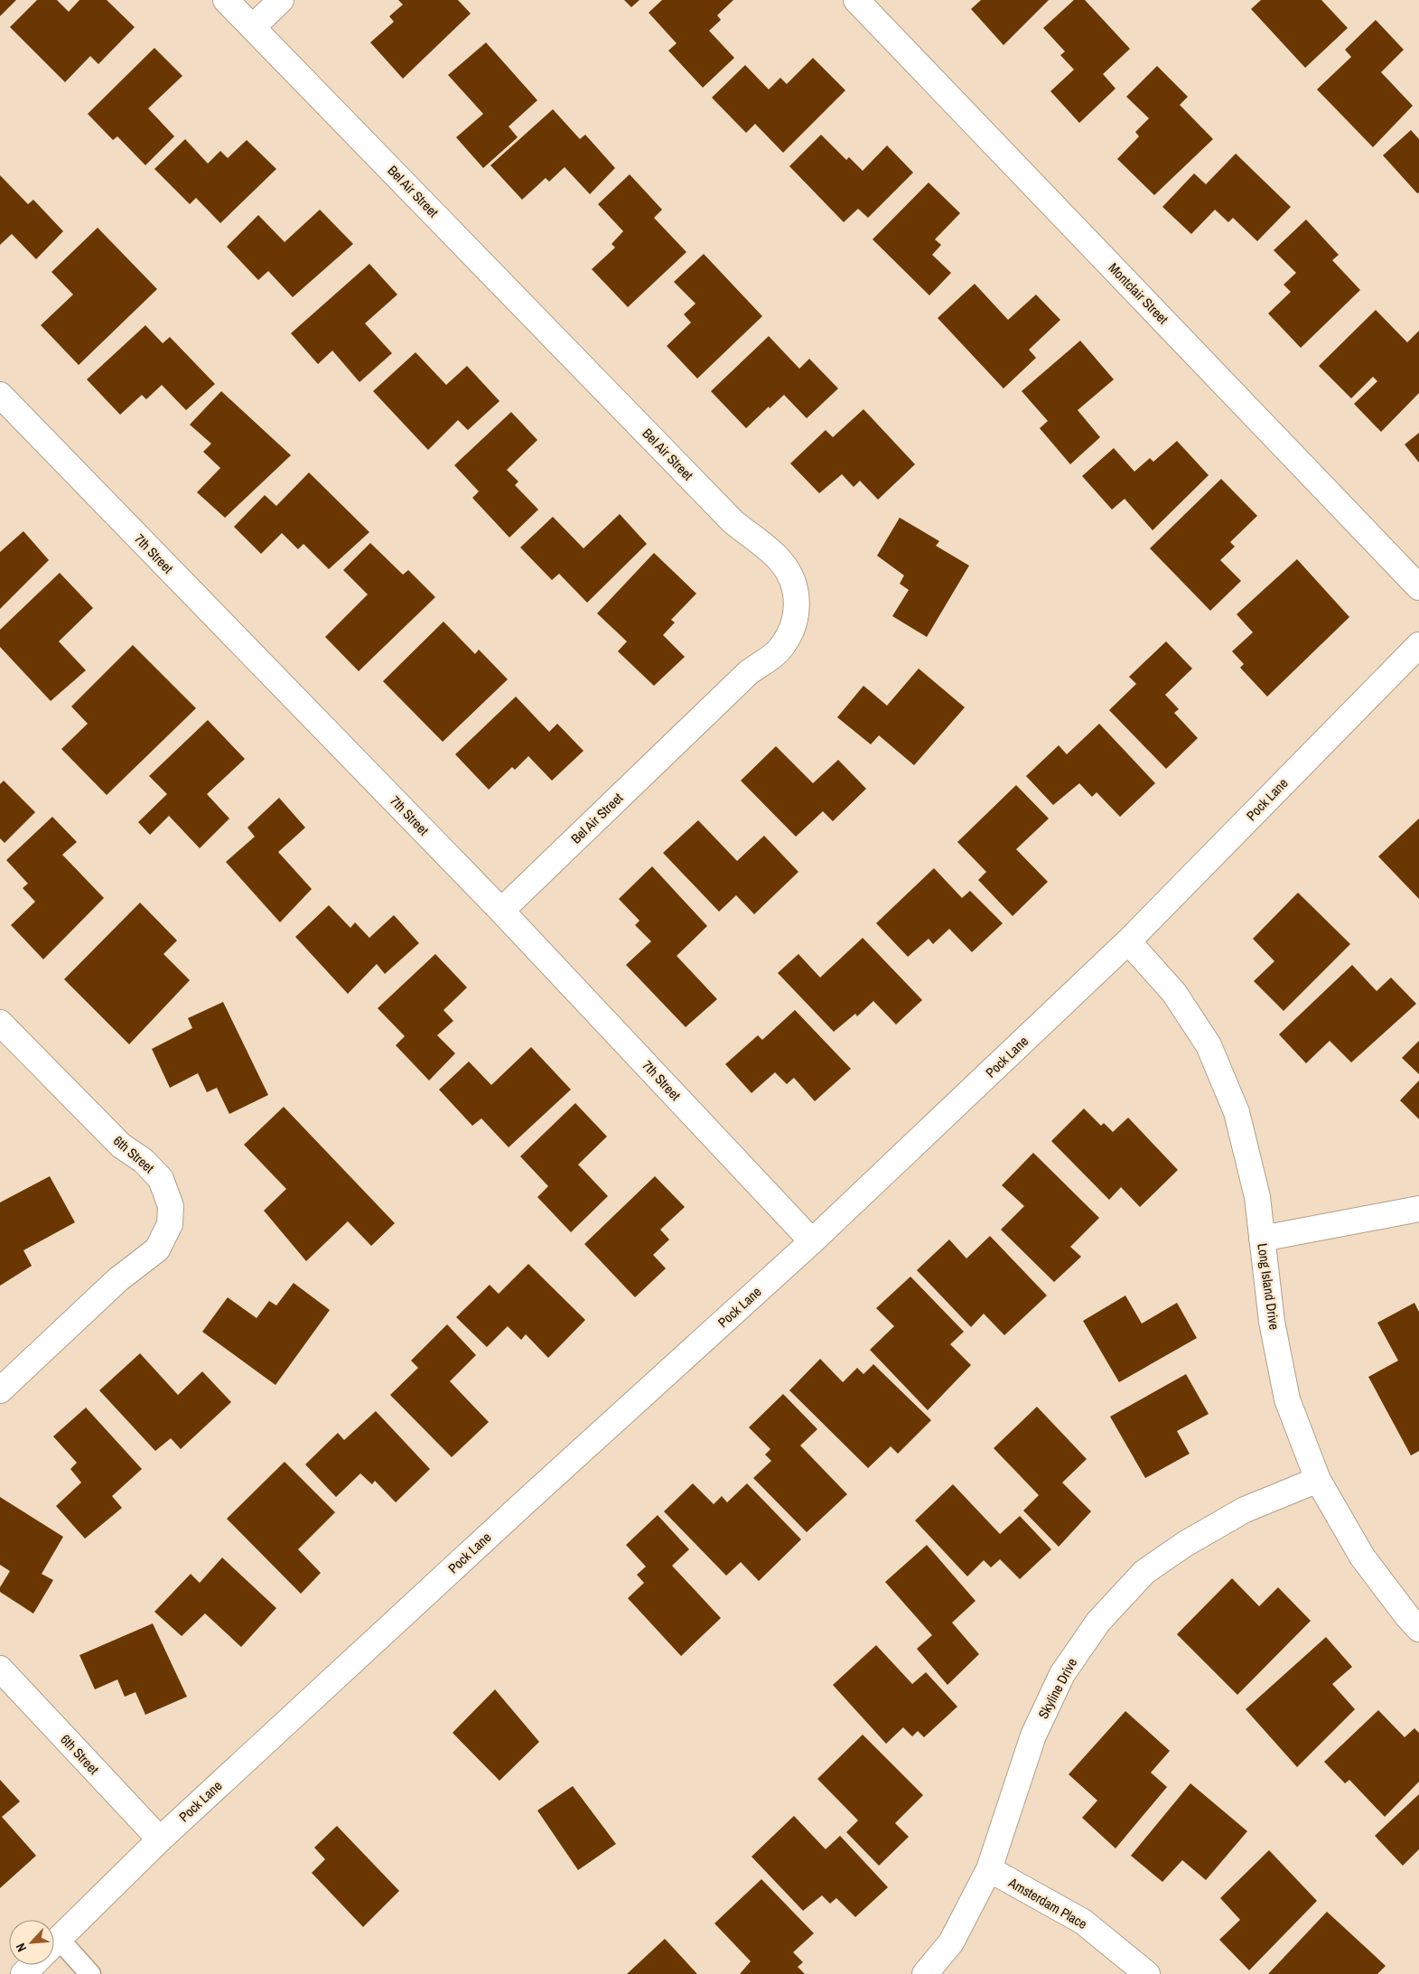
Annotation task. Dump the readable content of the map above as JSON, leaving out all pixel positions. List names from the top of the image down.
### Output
{
  "streets": {
    "street": [
      "Bel Air Street",
      "Montclair Street",
      "7th Street",
      "Pock Lane",
      "6th Street",
      "Long Island Drive",
      "Skyline Drive",
      "Amsterdam Place"
    ]
  },
  "crossings": [
    ["Bel Air Street", "7th Street"],
    ["7th Street", "Pock Lane"],
    ["Pock Lane", "6th Street"],
    ["Pock Lane", "Long Island Drive"],
    ["Long Island Drive", "Skyline Drive"],
    ["Skyline Drive", "Amsterdam Place"]
  ],
  "north": "bottom left"
}
